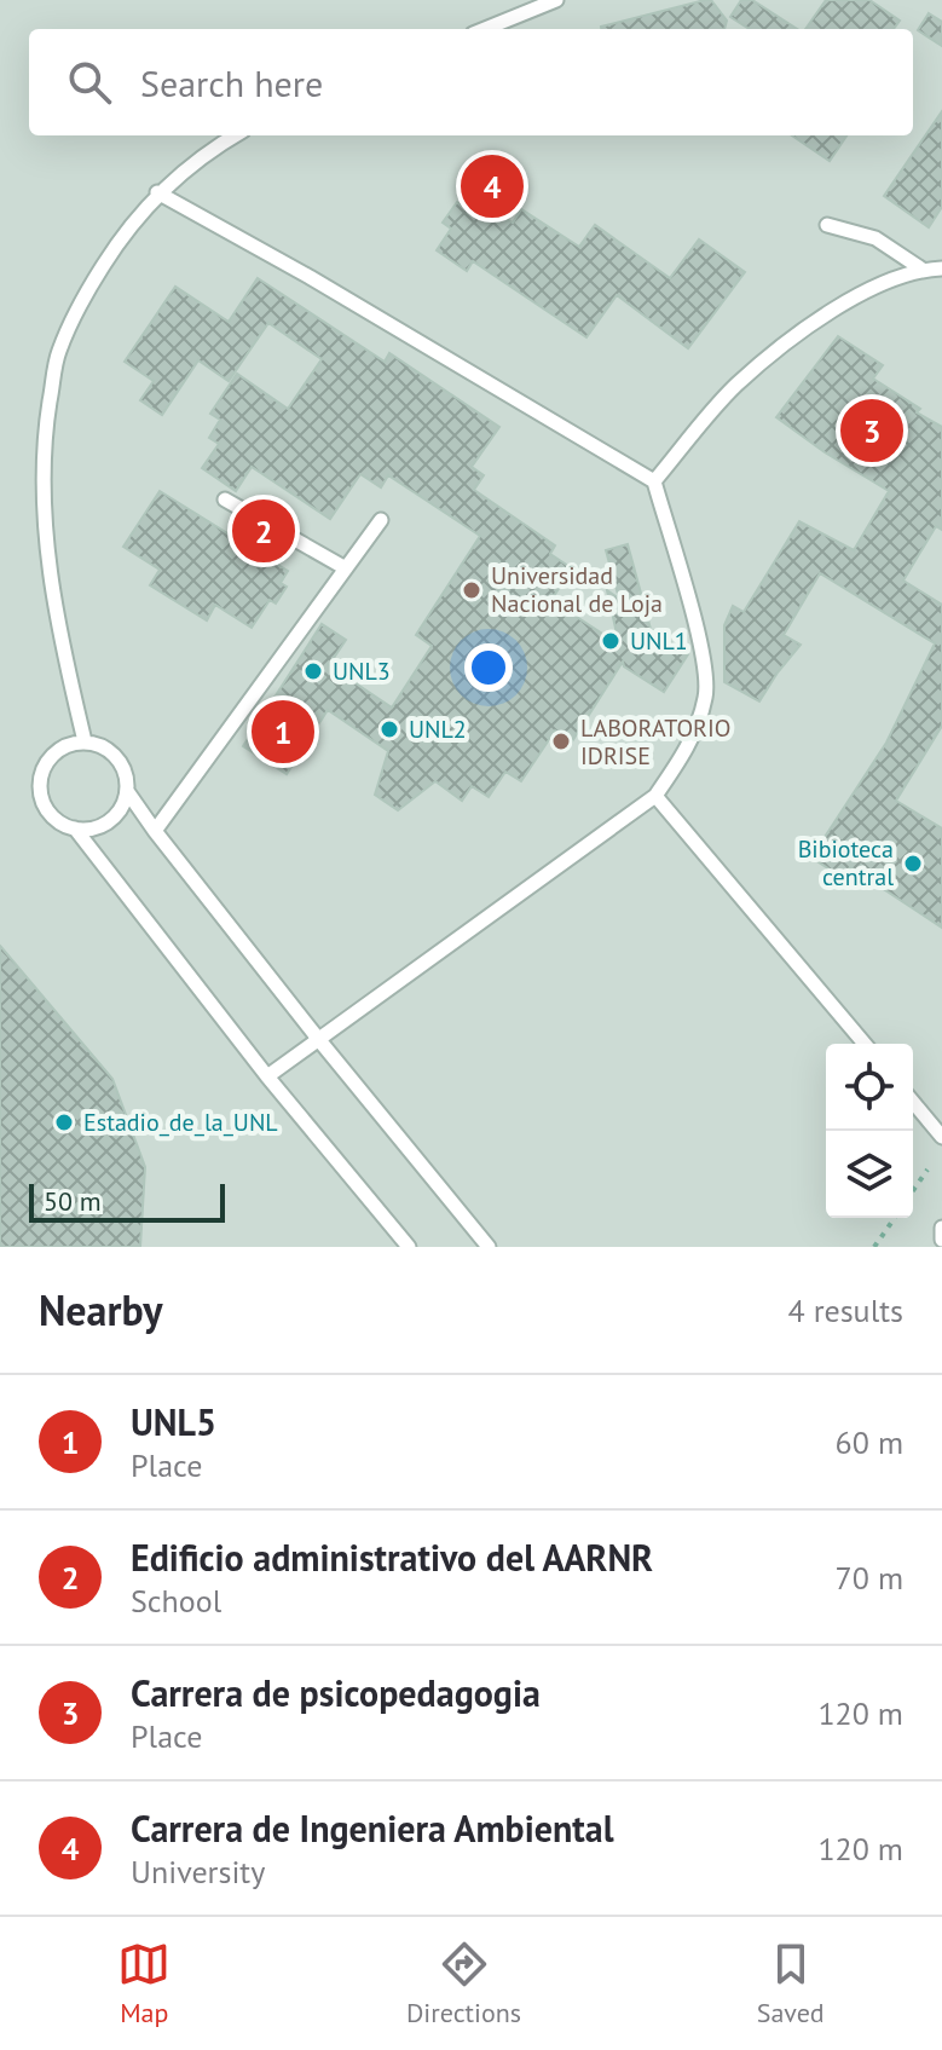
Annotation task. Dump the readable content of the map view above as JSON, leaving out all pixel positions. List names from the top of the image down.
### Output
{
  "places": [
    "Universidad Nacional de Loja",
    "UNL1",
    "UNL3",
    "UNL2",
    "LABORATORIO IDRISE",
    "Bibioteca central",
    "Estadio_de_la_UNL"
  ],
  "scale_bar": "50 m",
  "page": {
    "search": "Search here",
    "pins": [
      "4",
      "3",
      "2",
      "1"
    ],
    "scale": "50 m",
    "heading": ["Nearby", "4 results"],
    "list": [
      {
        "mark": "1",
        "name": "UNL5",
        "note": "Place",
        "value": "60 m"
      },
      {
        "mark": "2",
        "name": "Edificio administrativo del AARNR",
        "note": "School",
        "value": "70 m"
      },
      {
        "mark": "3",
        "name": "Carrera de psicopedagogia",
        "note": "Place",
        "value": "120 m"
      },
      {
        "mark": "4",
        "name": "Carrera de Ingeniera Ambiental",
        "note": "University",
        "value": "120 m"
      }
    ],
    "nav": ["Map", "Directions", "Saved"]
  }
}
